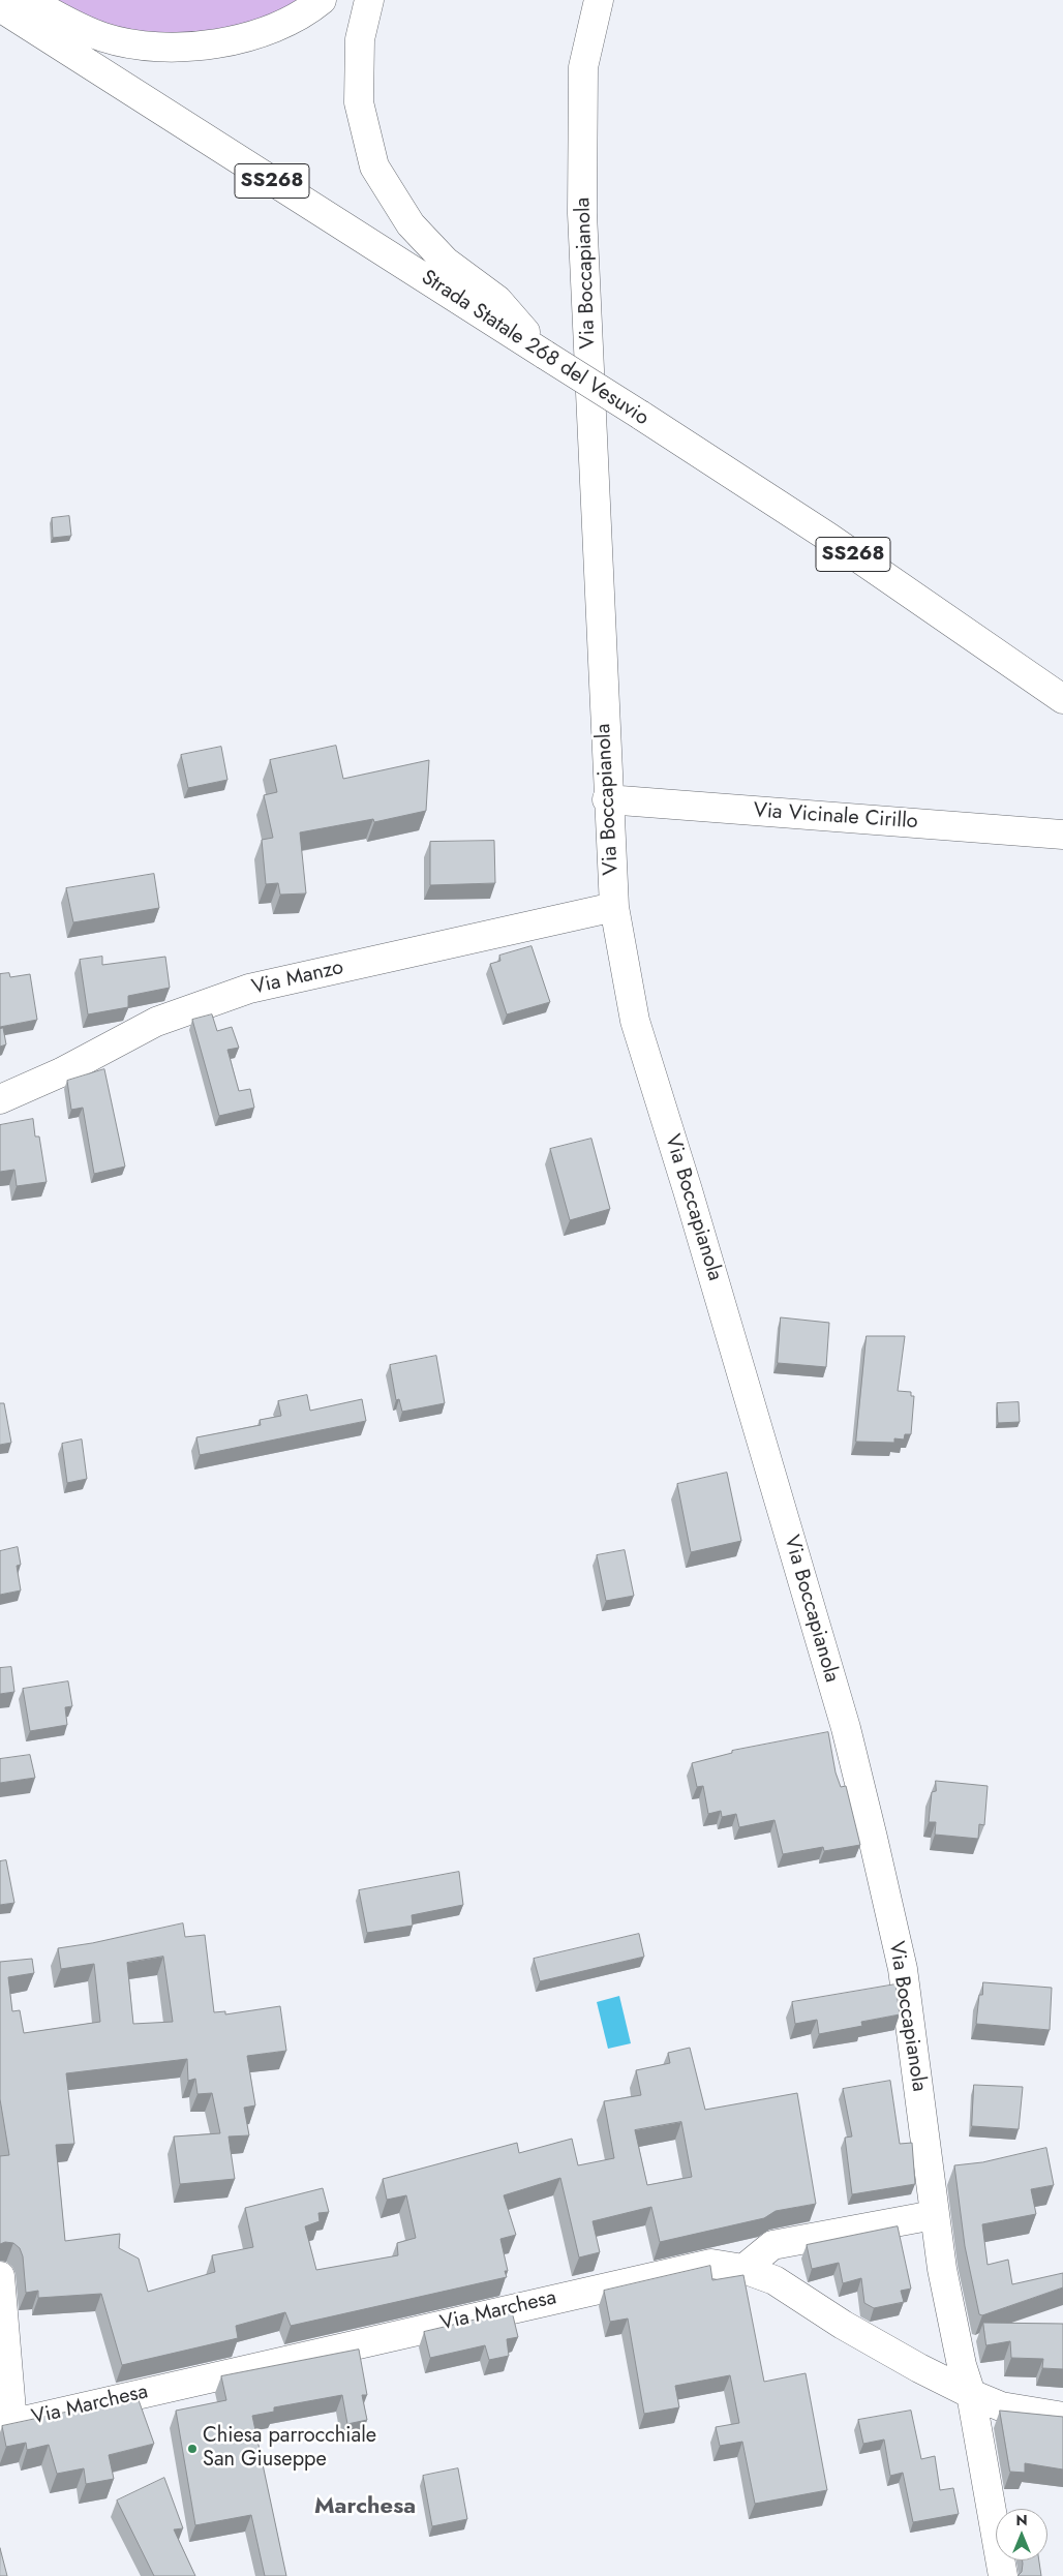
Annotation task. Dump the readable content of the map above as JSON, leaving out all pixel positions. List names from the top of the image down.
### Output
{
  "streets": {
    "main road": [
      "SS268",
      "Via Boccapianola",
      "Strada Statale 268 del Vesuvio",
      "Via Vicinale Cirillo",
      "Via Manzo",
      "Via Marchesa"
    ]
  },
  "crossings": [
    ["Via Boccapianola", "Via Vicinale Cirillo"],
    ["Via Boccapianola", "Via Manzo"],
    ["Via Boccapianola", "Via Marchesa"]
  ],
  "districts": ["Marchesa"],
  "places": ["Chiesa parrocchiale San Giuseppe"],
  "north": "top"
}
